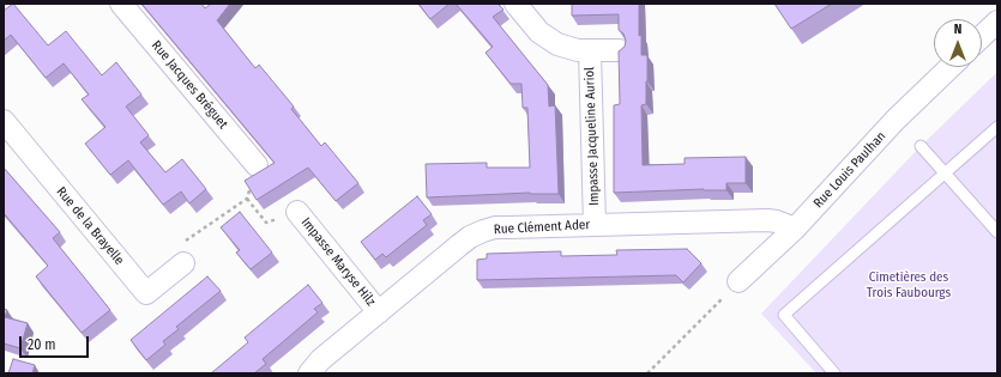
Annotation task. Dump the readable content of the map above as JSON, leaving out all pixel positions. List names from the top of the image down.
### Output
{
  "streets": {
    "street": [
      "Rue Jacques Bréguet",
      "Impasse Jacqueline Auriol",
      "Rue Louis Paulhan",
      "Rue de la Brayelle",
      "Rue Clément Ader",
      "Impasse Maryse Hilz"
    ]
  },
  "crossings": [
    ["Impasse Jacqueline Auriol", "Rue Clément Ader"],
    ["Rue Louis Paulhan", "Rue Clément Ader"],
    ["Rue Clément Ader", "Impasse Maryse Hilz"]
  ],
  "parks": ["Cimetières des Trois Faubourgs"],
  "scale_bar": "20 m",
  "north": "top"
}
